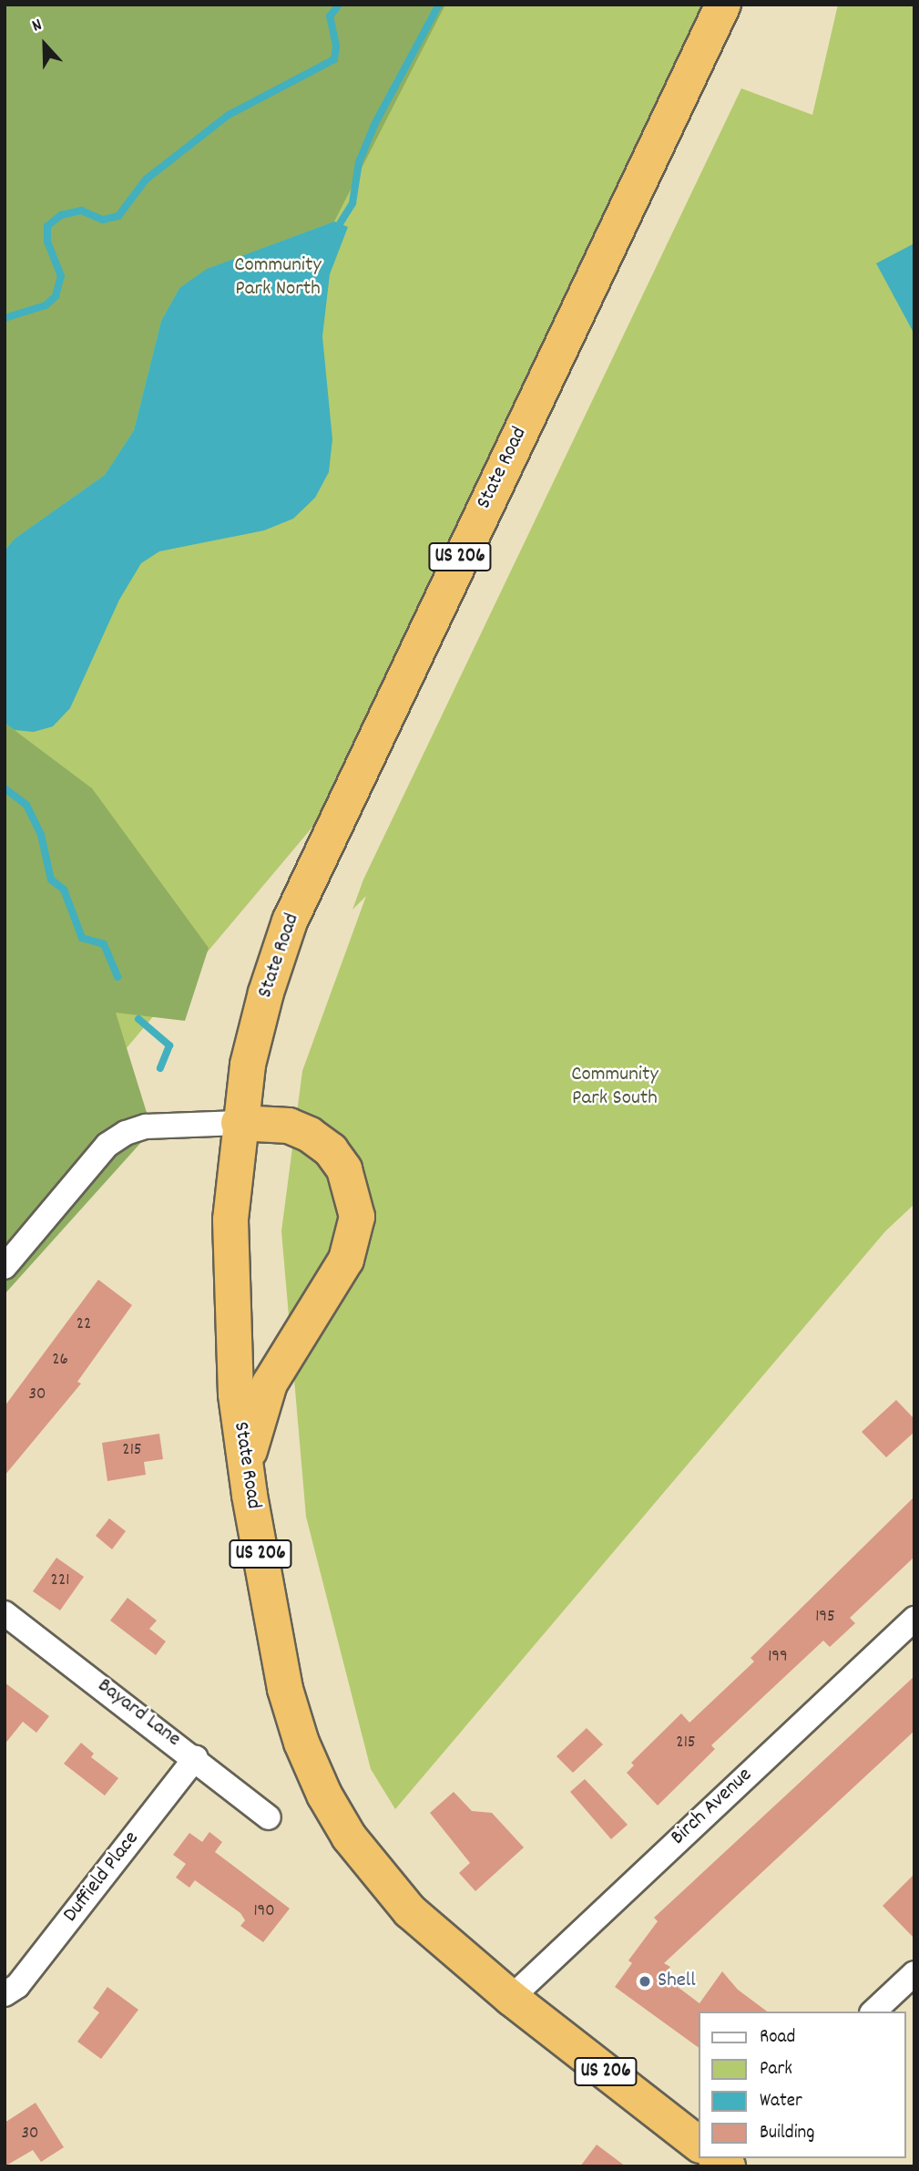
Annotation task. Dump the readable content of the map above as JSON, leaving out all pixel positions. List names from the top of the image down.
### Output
{
  "streets": {
    "highway": ["State Road", "US 206"],
    "street": ["Bayard Lane", "Birch Avenue", "Duffield Place"]
  },
  "crossings": [
    ["State Road", "US 206"],
    ["State Road", "Birch Avenue"],
    ["US 206", "Birch Avenue"],
    ["Bayard Lane", "Duffield Place"]
  ],
  "parks": ["Community Park North", "Community Park South"],
  "places": ["Shell"],
  "house_numbers": [
    "22",
    "26",
    "30",
    "215",
    "221",
    "195",
    "199",
    "215",
    "190",
    "30"
  ],
  "legend": [
    "Road",
    "Park",
    "Water",
    "Building"
  ],
  "north": "top"
}
